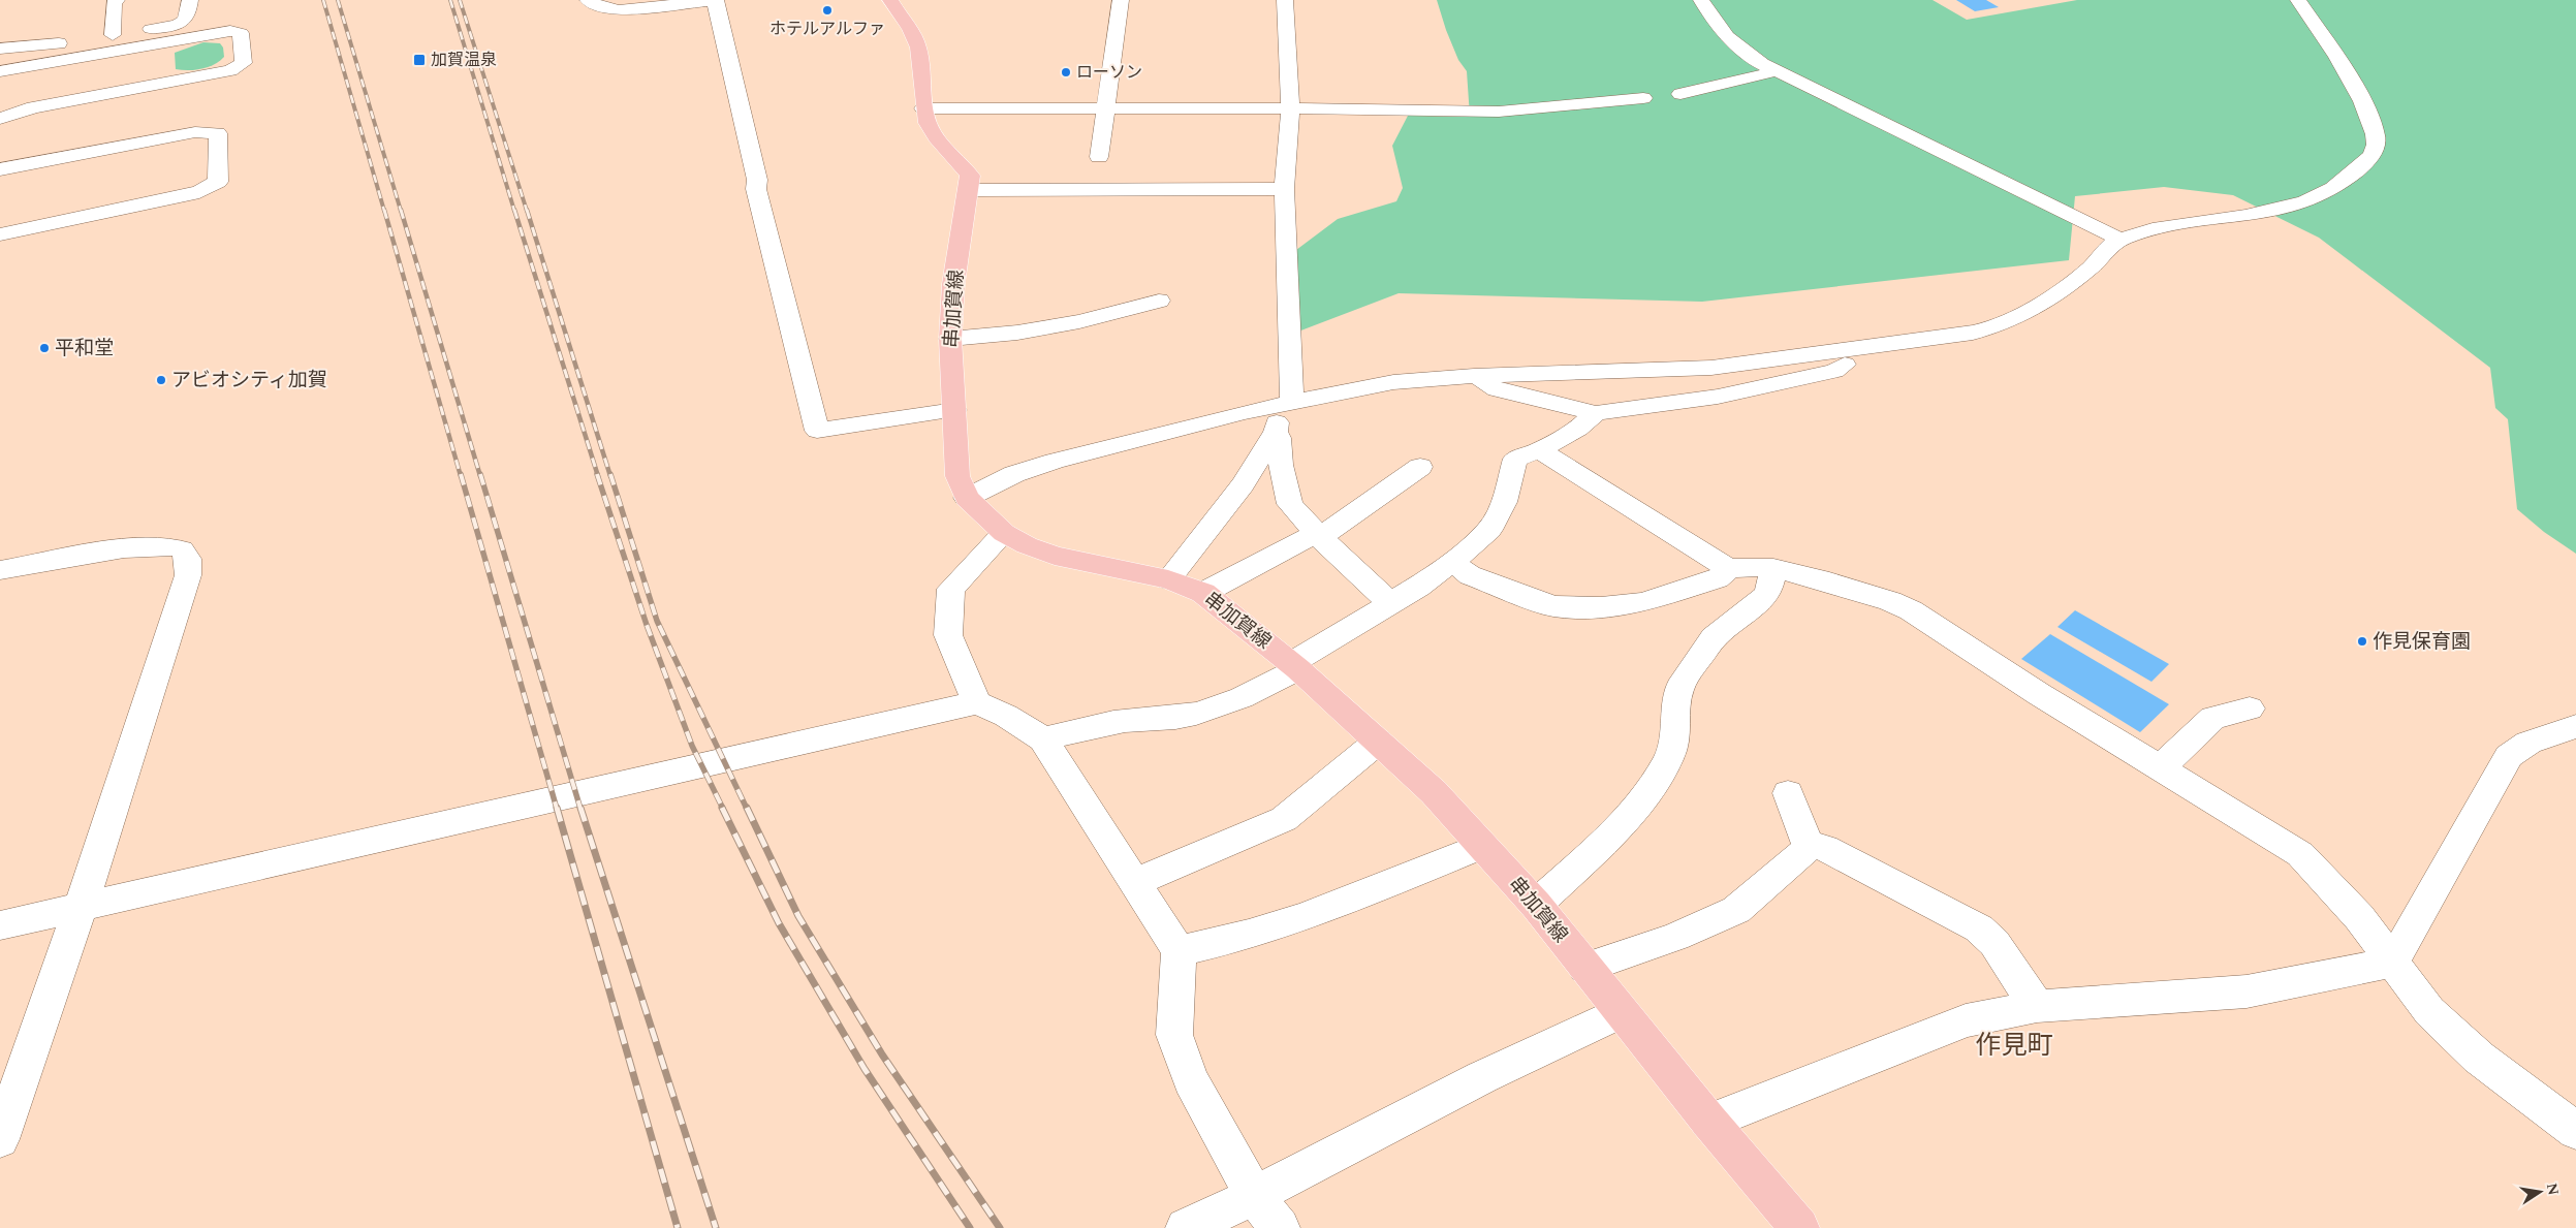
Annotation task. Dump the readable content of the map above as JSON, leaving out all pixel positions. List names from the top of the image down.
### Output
{
  "streets": {
    "main road": ["串加賀線"]
  },
  "districts": ["作見町"],
  "places": {
    "other": [
      "ホテルアルファ",
      "ローソン",
      "平和堂",
      "アビオシティ加賀",
      "作見保育園"
    ],
    "transit": ["加賀温泉"]
  },
  "north": "right"
}
